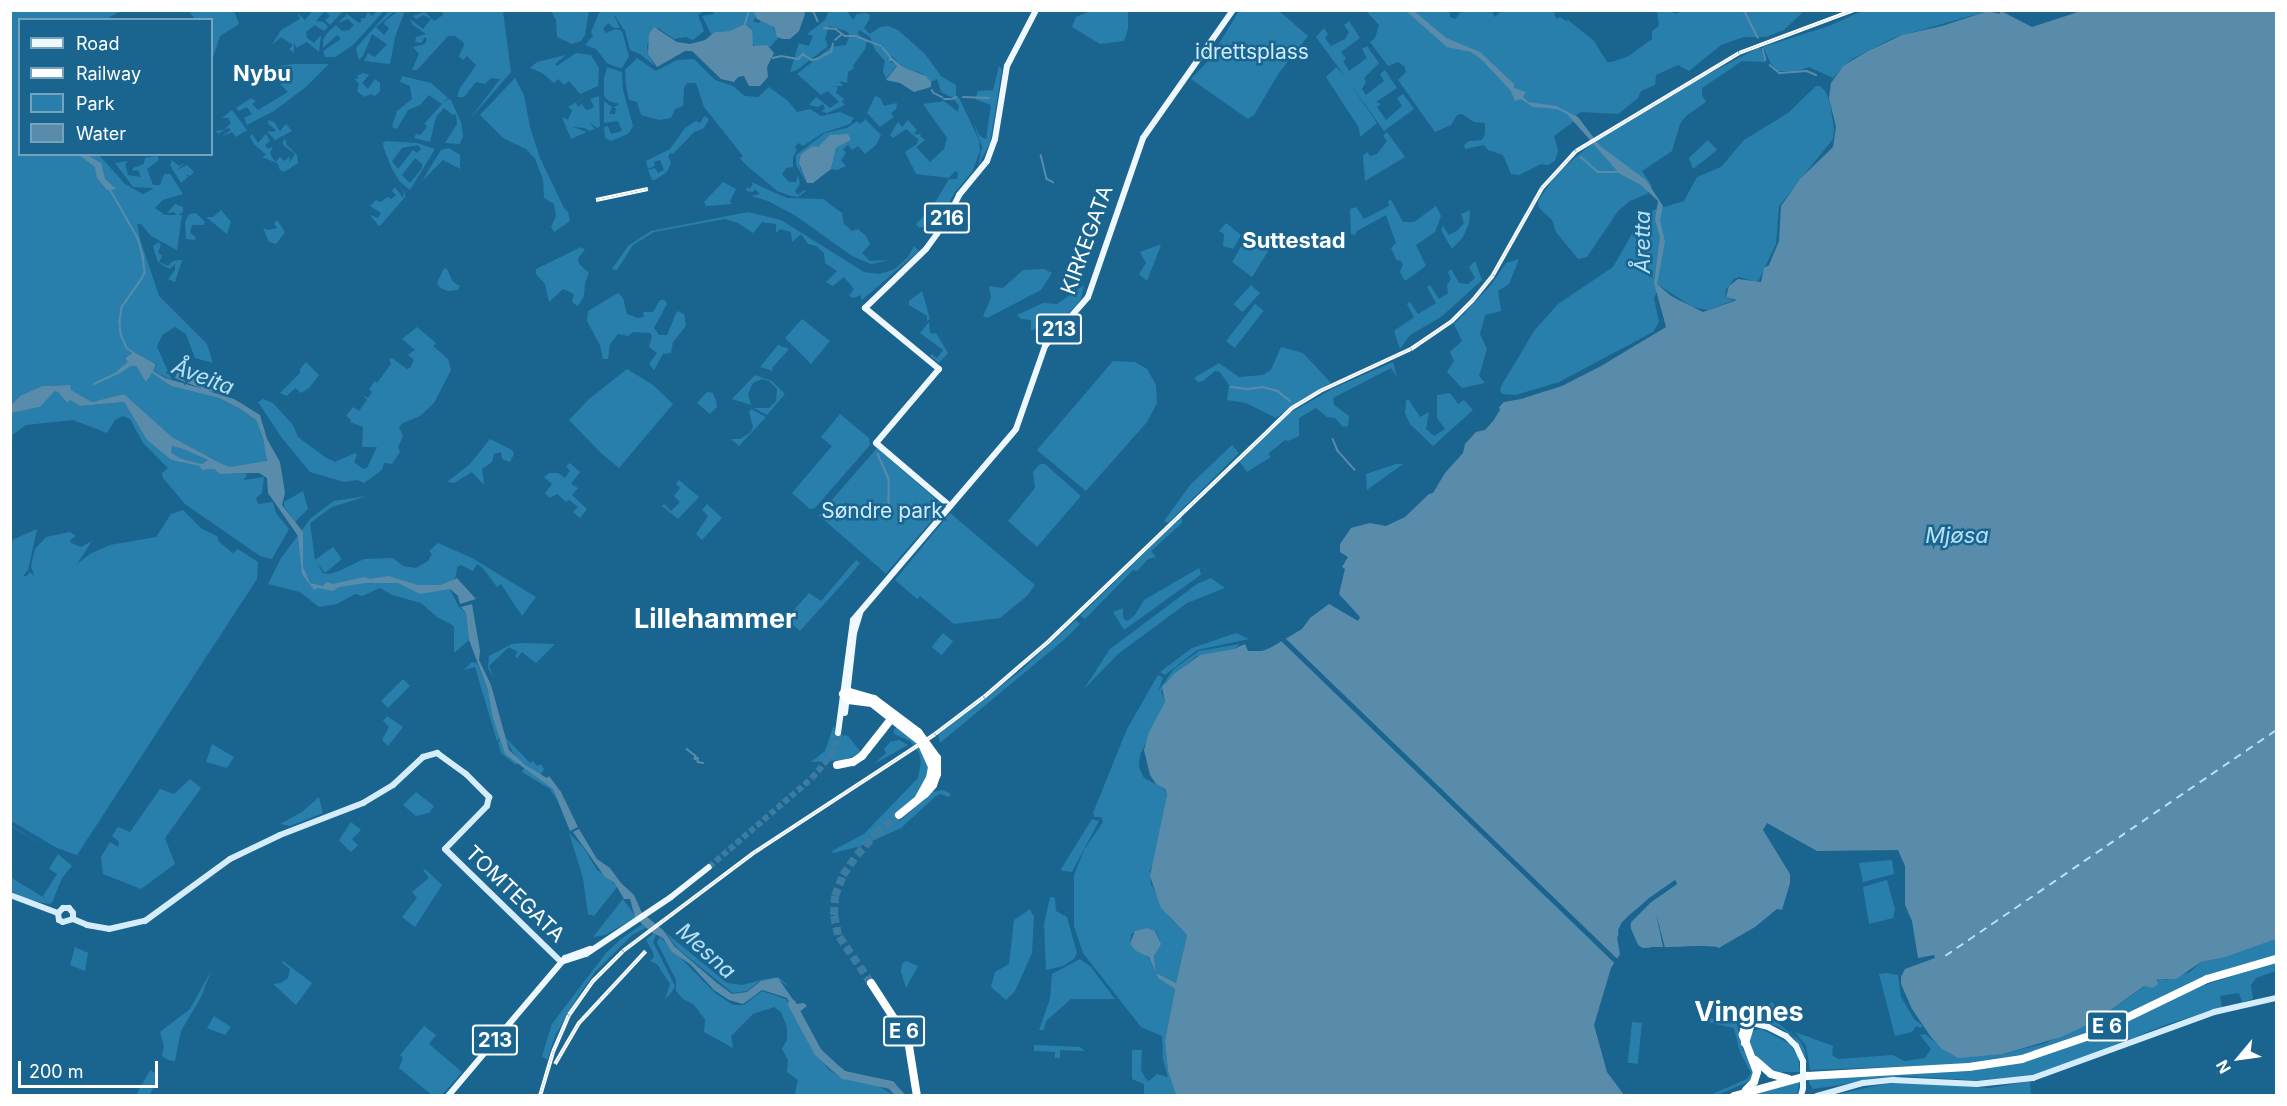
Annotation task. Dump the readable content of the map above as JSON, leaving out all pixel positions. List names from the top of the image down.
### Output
{
  "streets": {
    "highway": ["E 6"],
    "main road": [
      "216",
      "KIRKEGATA",
      "213",
      "TOMTEGATA"
    ]
  },
  "crossings": [
    ["216", "KIRKEGATA"],
    ["KIRKEGATA", "213"],
    ["213", "TOMTEGATA"]
  ],
  "districts": [
    "Nybu",
    "Suttestad",
    "Lillehammer",
    "Vingnes"
  ],
  "water": [
    "Åretta",
    "Åveita",
    "Mjøsa",
    "Mesna"
  ],
  "parks": ["idrettsplass", "Søndre park"],
  "legend": [
    "Road",
    "Railway",
    "Park",
    "Water"
  ],
  "scale_bar": "200 m",
  "north": "bottom left"
}
